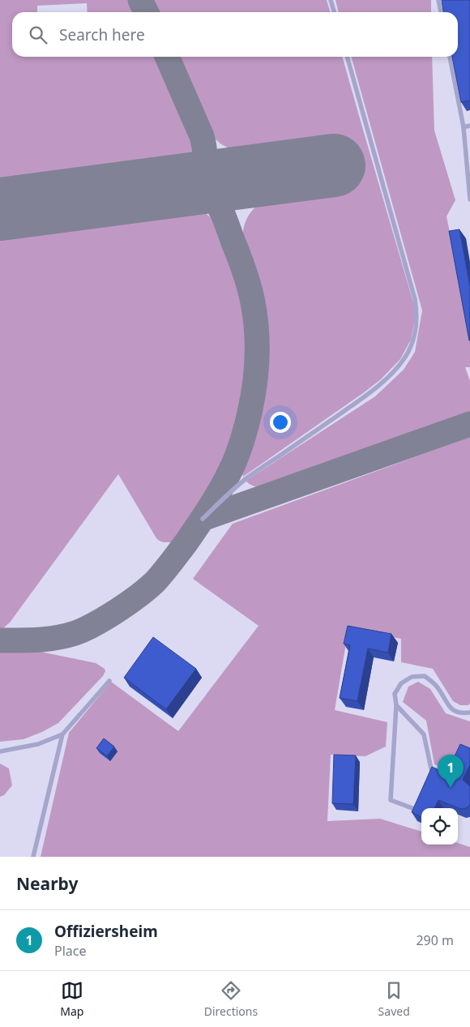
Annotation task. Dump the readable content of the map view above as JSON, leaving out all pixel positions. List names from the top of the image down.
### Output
{
  "page": {
    "search": "Search here",
    "pins": "1",
    "heading": "Nearby",
    "list": [
      {
        "mark": "1",
        "name": "Offiziersheim",
        "note": "Place",
        "value": "290 m"
      }
    ],
    "nav": ["Map", "Directions", "Saved"]
  }
}
